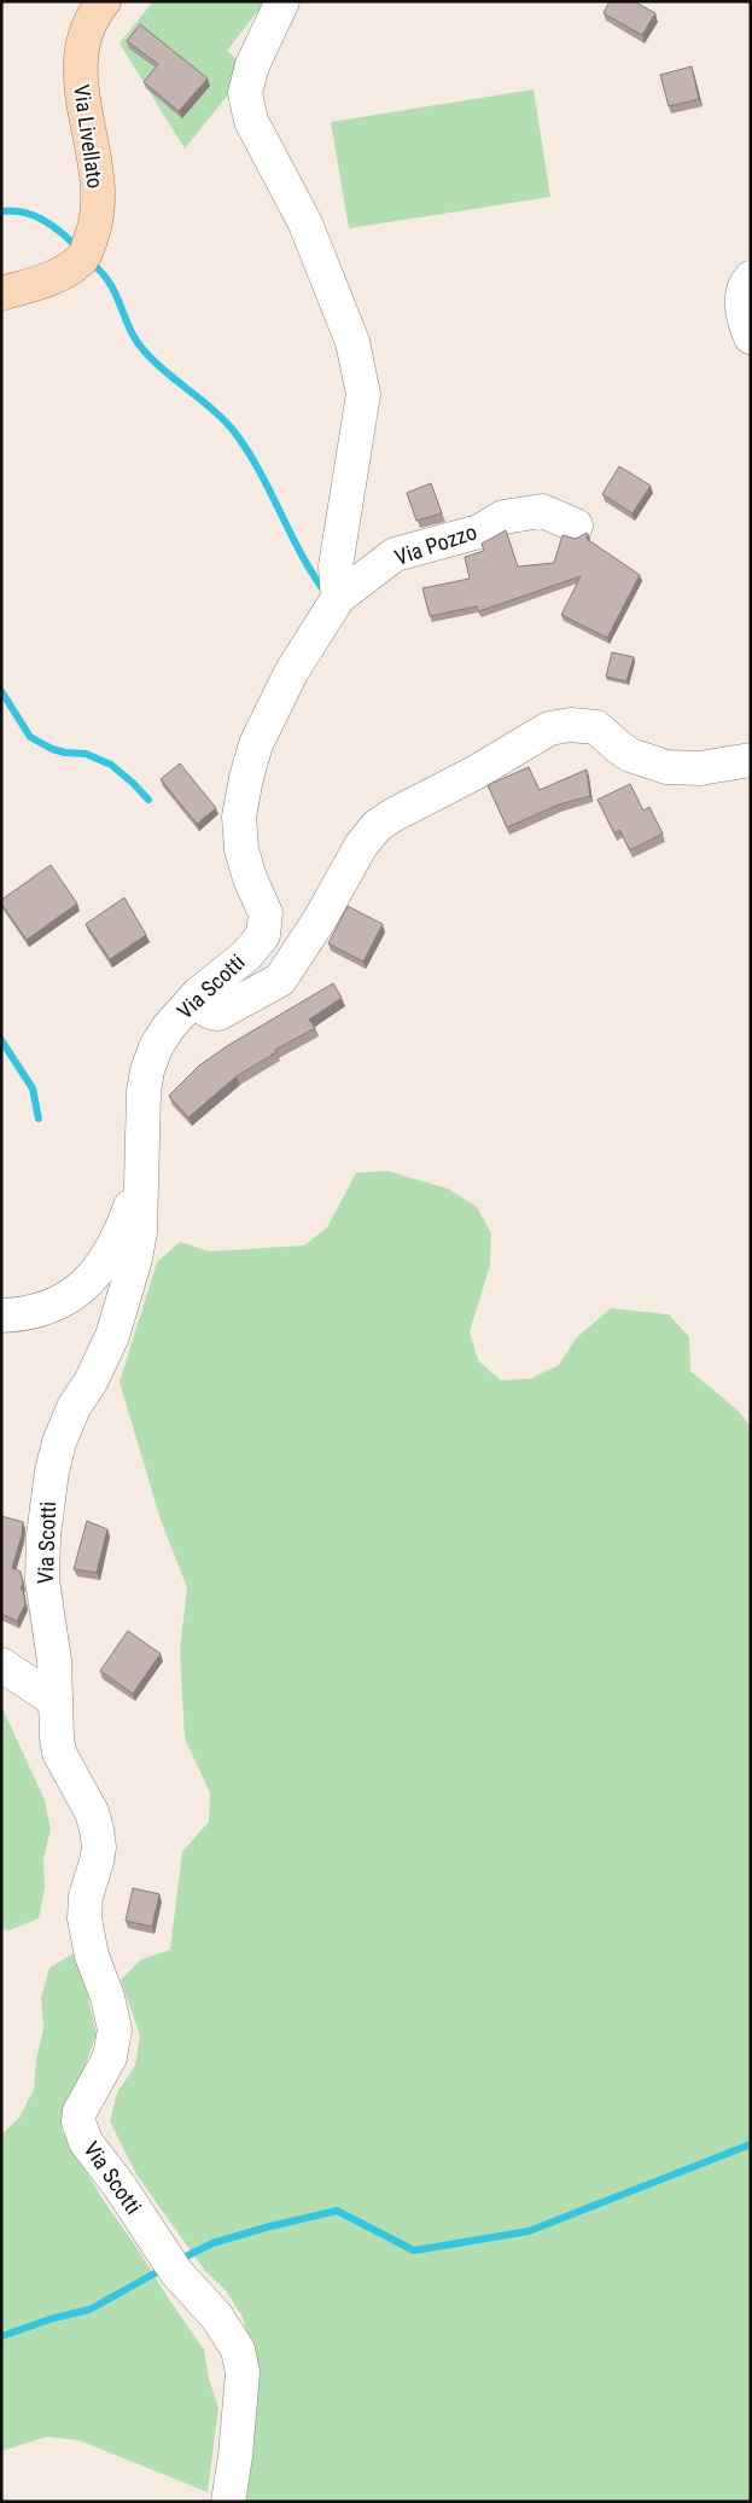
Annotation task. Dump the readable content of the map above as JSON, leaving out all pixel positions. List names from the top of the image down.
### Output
{
  "streets": {
    "main road": ["Via Livellato"],
    "street": ["Via Pozzo", "Via Scotti"]
  },
  "crossings": [
    ["Via Pozzo", "Via Scotti"]
  ]
}
